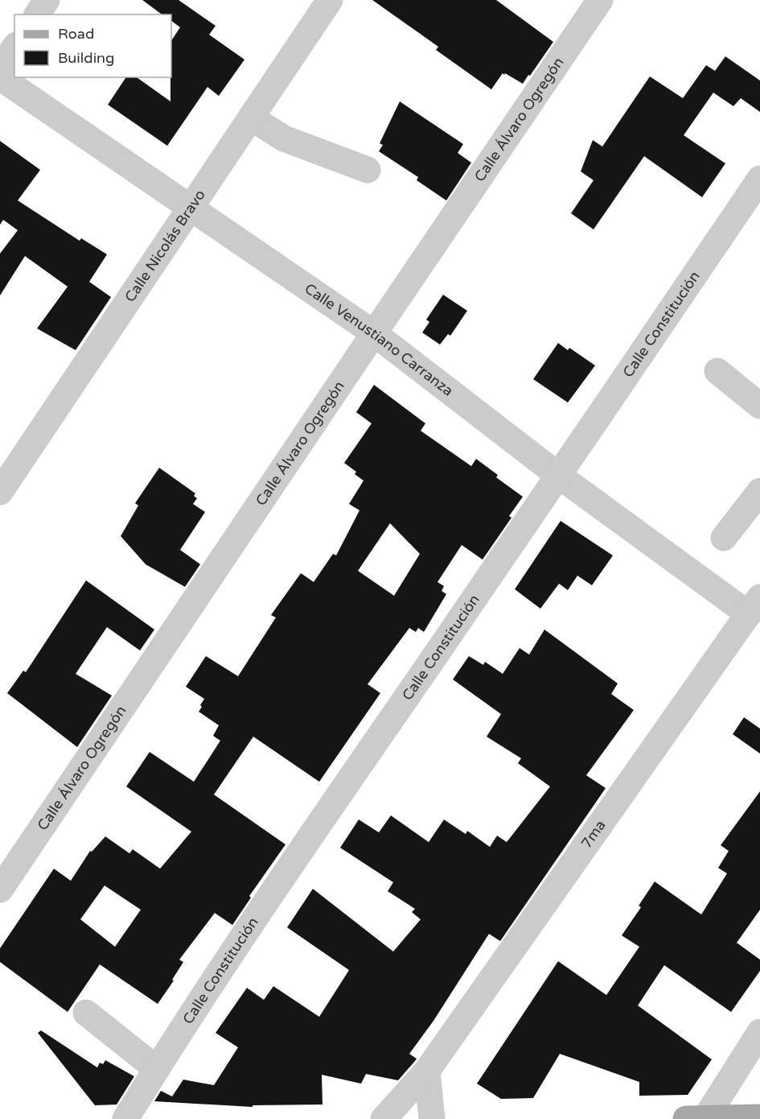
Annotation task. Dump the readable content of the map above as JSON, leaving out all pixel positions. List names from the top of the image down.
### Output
{
  "streets": {
    "street": [
      "Calle Álvaro Ogregón",
      "Calle Nicolás Bravo",
      "Calle Constitución",
      "Calle Venustiano Carranza",
      "7ma"
    ]
  },
  "crossings": [
    ["Calle Álvaro Ogregón", "Calle Venustiano Carranza"],
    ["Calle Nicolás Bravo", "Calle Venustiano Carranza"],
    ["Calle Constitución", "Calle Venustiano Carranza"],
    ["Calle Venustiano Carranza", "7ma"]
  ],
  "legend": ["Road", "Building"]
}
